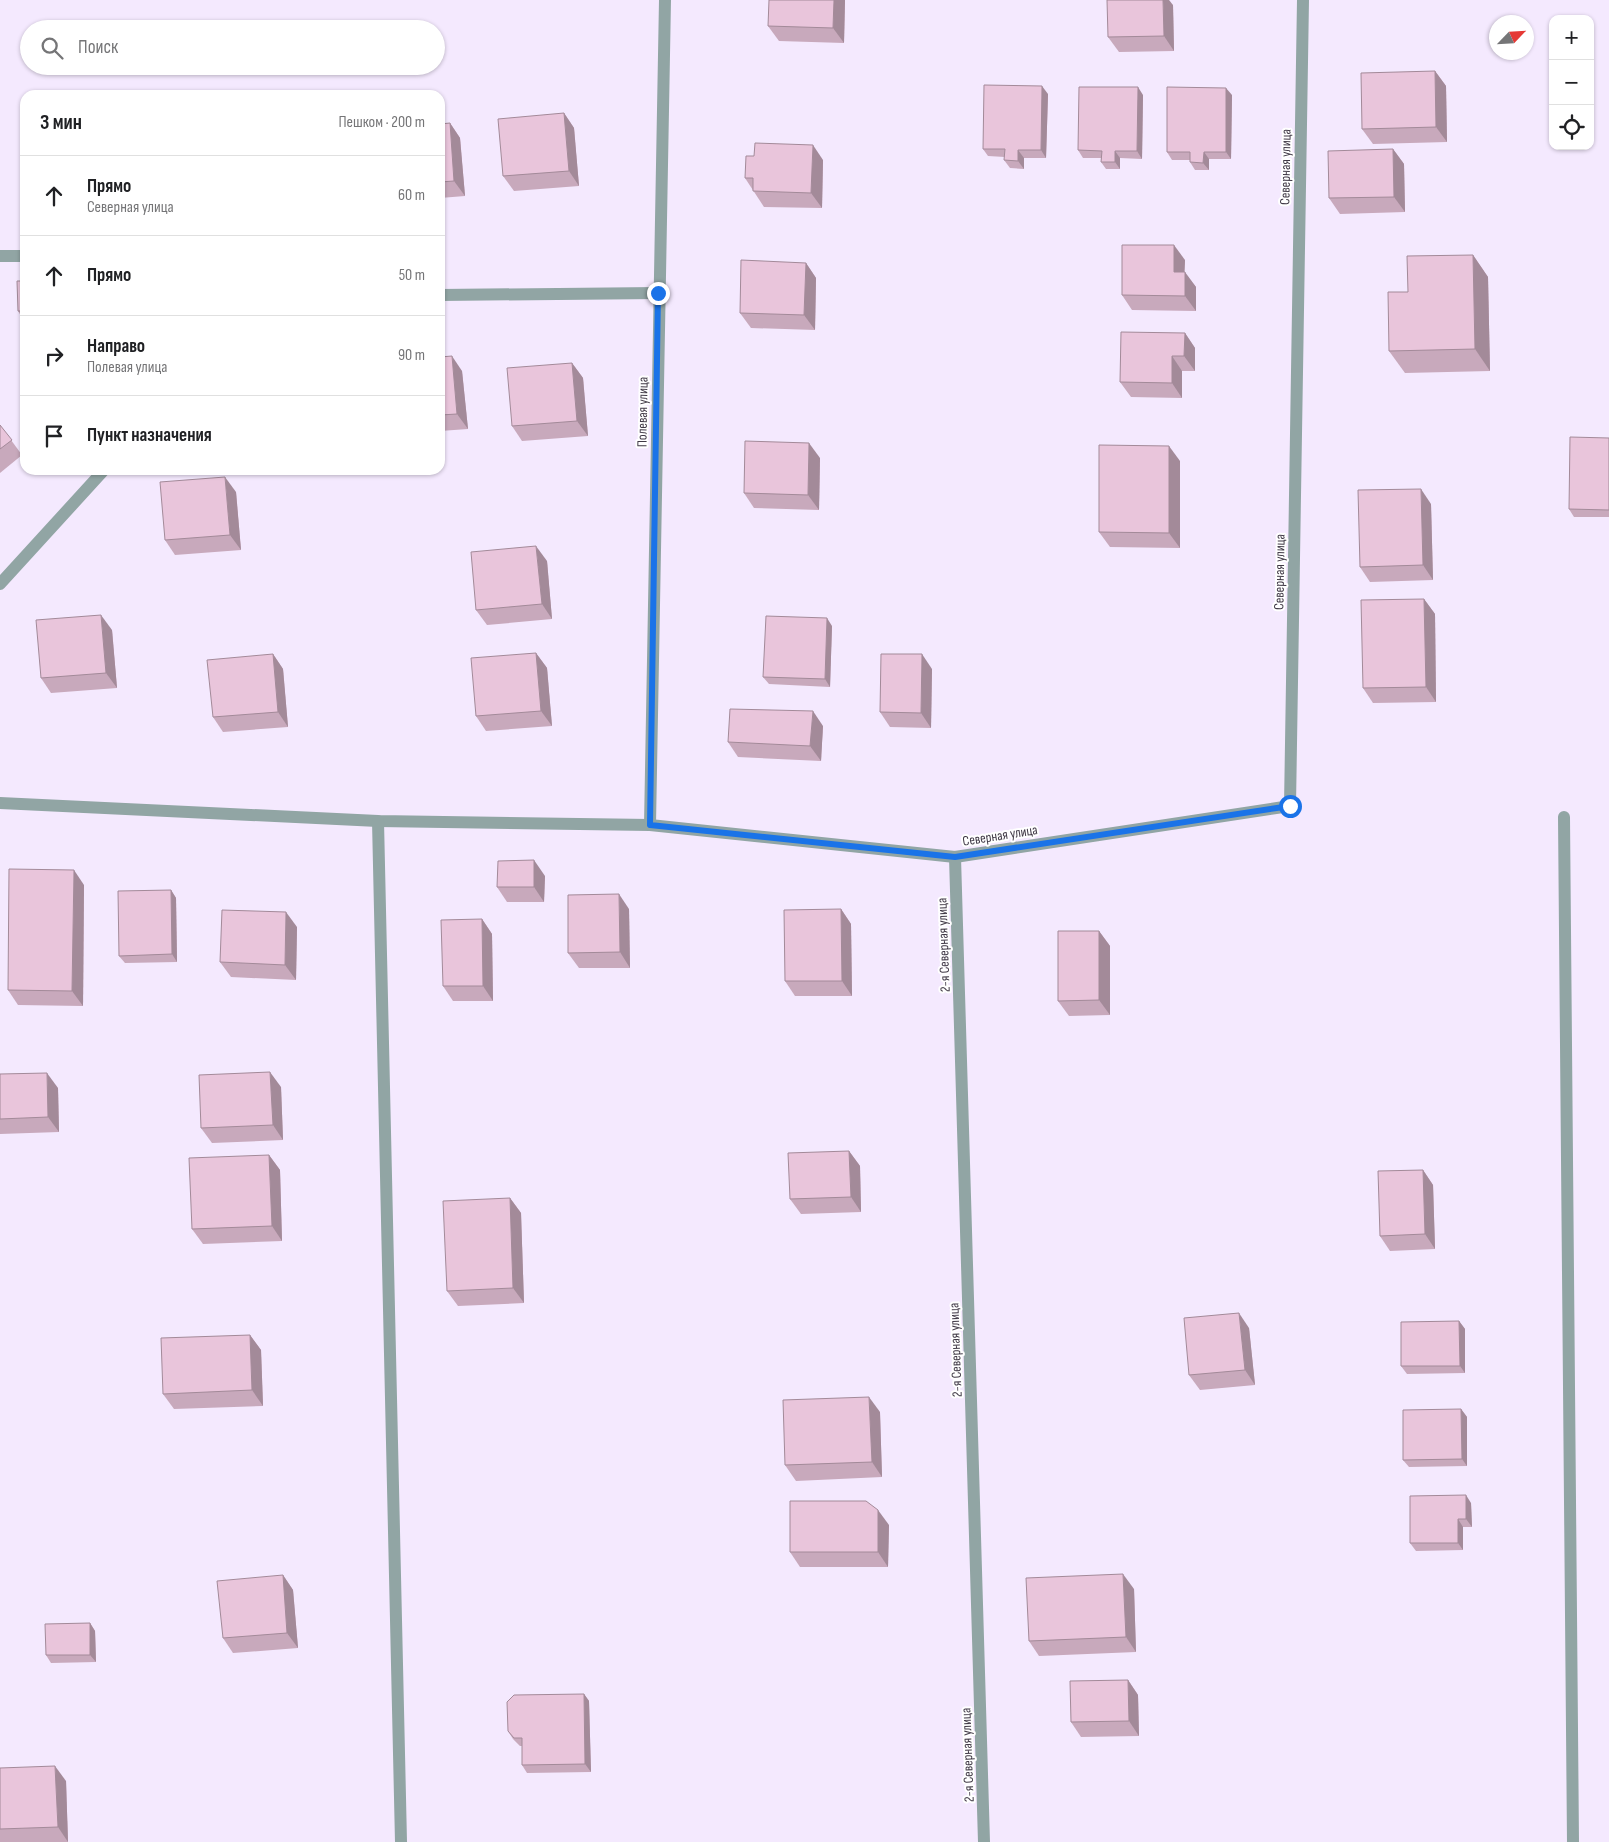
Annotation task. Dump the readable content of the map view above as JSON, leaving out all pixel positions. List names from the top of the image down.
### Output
{
  "streets": {
    "street": ["Северная улица", "Полевая улица", "2-я Северная улица"]
  },
  "crossings": [
    ["Северная улица", "2-я Северная улица"]
  ],
  "north": "top right",
  "page": {
    "map_buttons": ["+", "−"],
    "search": "Поиск",
    "heading": ["3 мин", "Пешком · 200 m"],
    "list": [
      ["Прямо", "Северная улица", "60 m"],
      ["Прямо", "50 m"],
      ["Направо", "Полевая улица", "90 m"],
      "Пункт назначения"
    ]
  }
}
